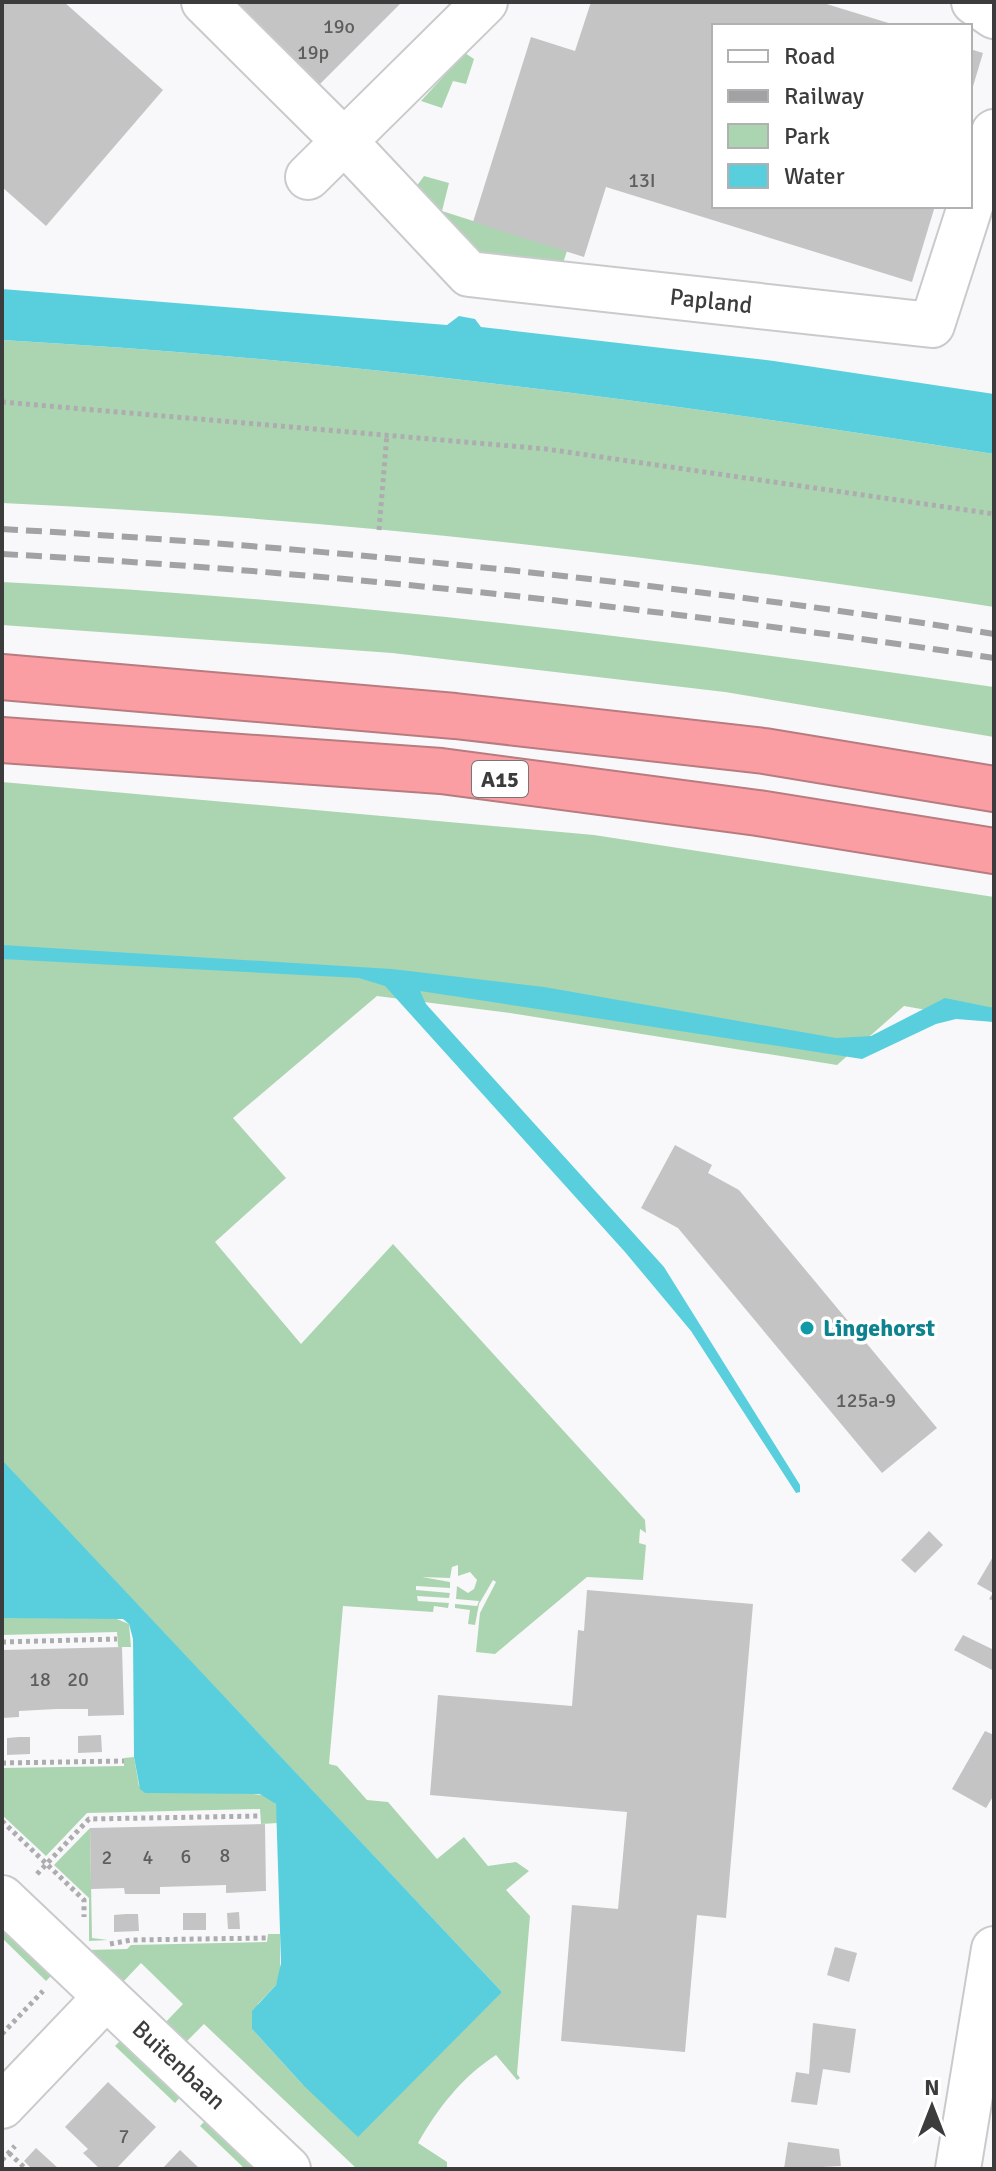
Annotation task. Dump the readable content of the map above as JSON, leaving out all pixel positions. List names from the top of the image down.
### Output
{
  "streets": {
    "highway": ["A15"],
    "street": ["Papland", "Buitenbaan"]
  },
  "places": ["Lingehorst"],
  "house_numbers": [
    "19o",
    "19p",
    "13I",
    "125a-9",
    "18",
    "20",
    "8",
    "6",
    "2",
    "4",
    "7"
  ],
  "legend": [
    "Road",
    "Railway",
    "Park",
    "Water"
  ],
  "north": "top"
}
